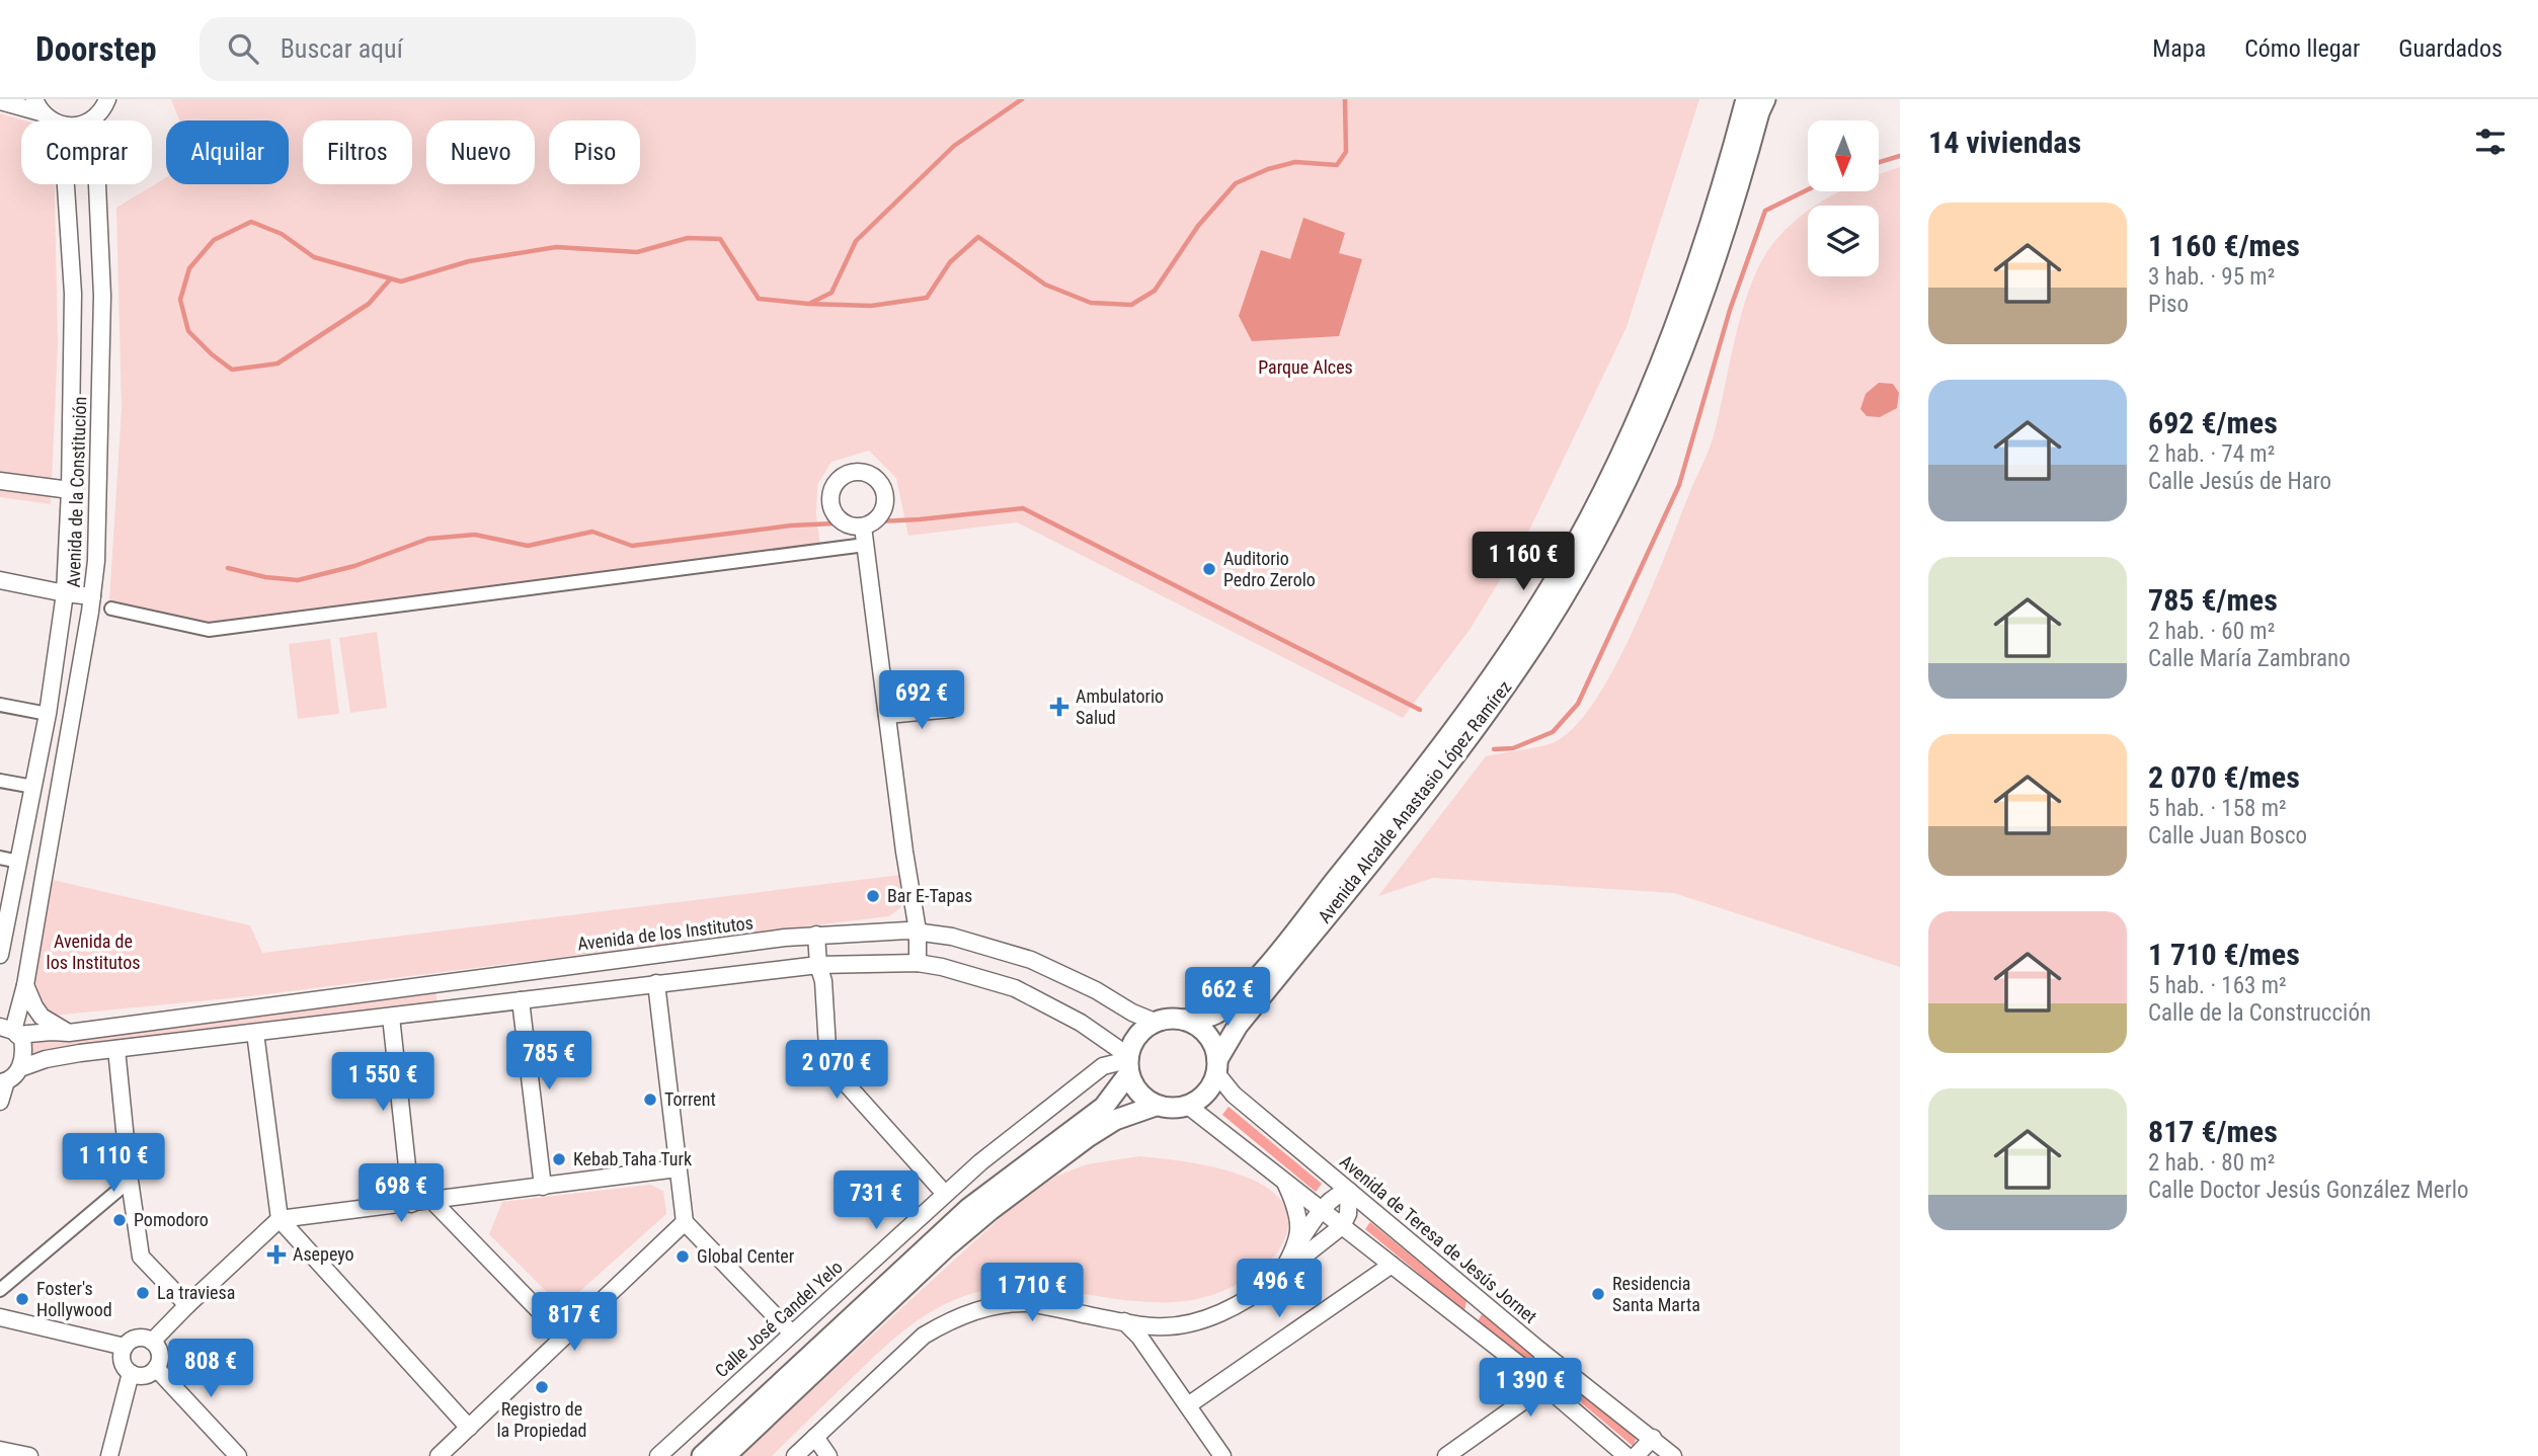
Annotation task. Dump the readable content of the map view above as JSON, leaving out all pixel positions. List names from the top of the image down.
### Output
{
  "streets": {
    "street": [
      "Avenida de la Constitución",
      "Avenida Alcalde Anastasio López Ramírez",
      "Avenida de los Institutos",
      "Avenida de Teresa de Jesús Jornet",
      "Calle José Candel Yelo"
    ]
  },
  "crossings": [
    ["Avenida de la Constitución", "Avenida de los Institutos"],
    ["Avenida Alcalde Anastasio López Ramírez", "Avenida de los Institutos"],
    ["Avenida Alcalde Anastasio López Ramírez", "Avenida de Teresa de Jesús Jornet"],
    ["Avenida Alcalde Anastasio López Ramírez", "Calle José Candel Yelo"],
    ["Avenida de los Institutos", "Avenida de Teresa de Jesús Jornet"],
    ["Avenida de los Institutos", "Calle José Candel Yelo"],
    ["Avenida de Teresa de Jesús Jornet", "Calle José Candel Yelo"]
  ],
  "parks": ["Parque Alces", "Avenida de los Institutos"],
  "places": {
    "other": [
      "Auditorio Pedro Zerolo",
      "Bar E-Tapas",
      "Torrent",
      "Kebab Taha Turk",
      "Pomodoro",
      "Global Center",
      "La traviesa",
      "Residencia Santa Marta",
      "Foster's Hollywood",
      "Registro de la Propiedad"
    ],
    "health": ["Ambulatorio Salud", "Asepeyo"]
  },
  "north": "bottom",
  "page": {
    "header": "Doorstep",
    "search": "Buscar aquí",
    "nav": ["Mapa", "Cómo llegar", "Guardados"],
    "heading": "14 viviendas",
    "chip": [
      "Comprar",
      "Alquilar",
      "Filtros",
      "Nuevo",
      "Piso"
    ],
    "list": [
      {
        "name": "1 160 €/mes",
        "note": "3 hab. · 95 m² · Piso"
      },
      {
        "name": "692 €/mes",
        "note": "2 hab. · 74 m² · Calle Jesús de Haro"
      },
      {
        "name": "785 €/mes",
        "note": "2 hab. · 60 m² · Calle María Zambrano"
      },
      {
        "name": "2 070 €/mes",
        "note": "5 hab. · 158 m² · Calle Juan Bosco"
      },
      {
        "name": "1 710 €/mes",
        "note": "5 hab. · 163 m² · Calle de la Construcción"
      },
      {
        "name": "817 €/mes",
        "note": "2 hab. · 80 m² · Calle Doctor Jesús González Merlo"
      }
    ],
    "price": [
      "1 160 €",
      "692 €",
      "662 €",
      "785 €",
      "2 070 €",
      "1 550 €",
      "1 110 €",
      "698 €",
      "731 €",
      "496 €",
      "1 710 €",
      "817 €",
      "808 €",
      "1 390 €"
    ]
  }
}
